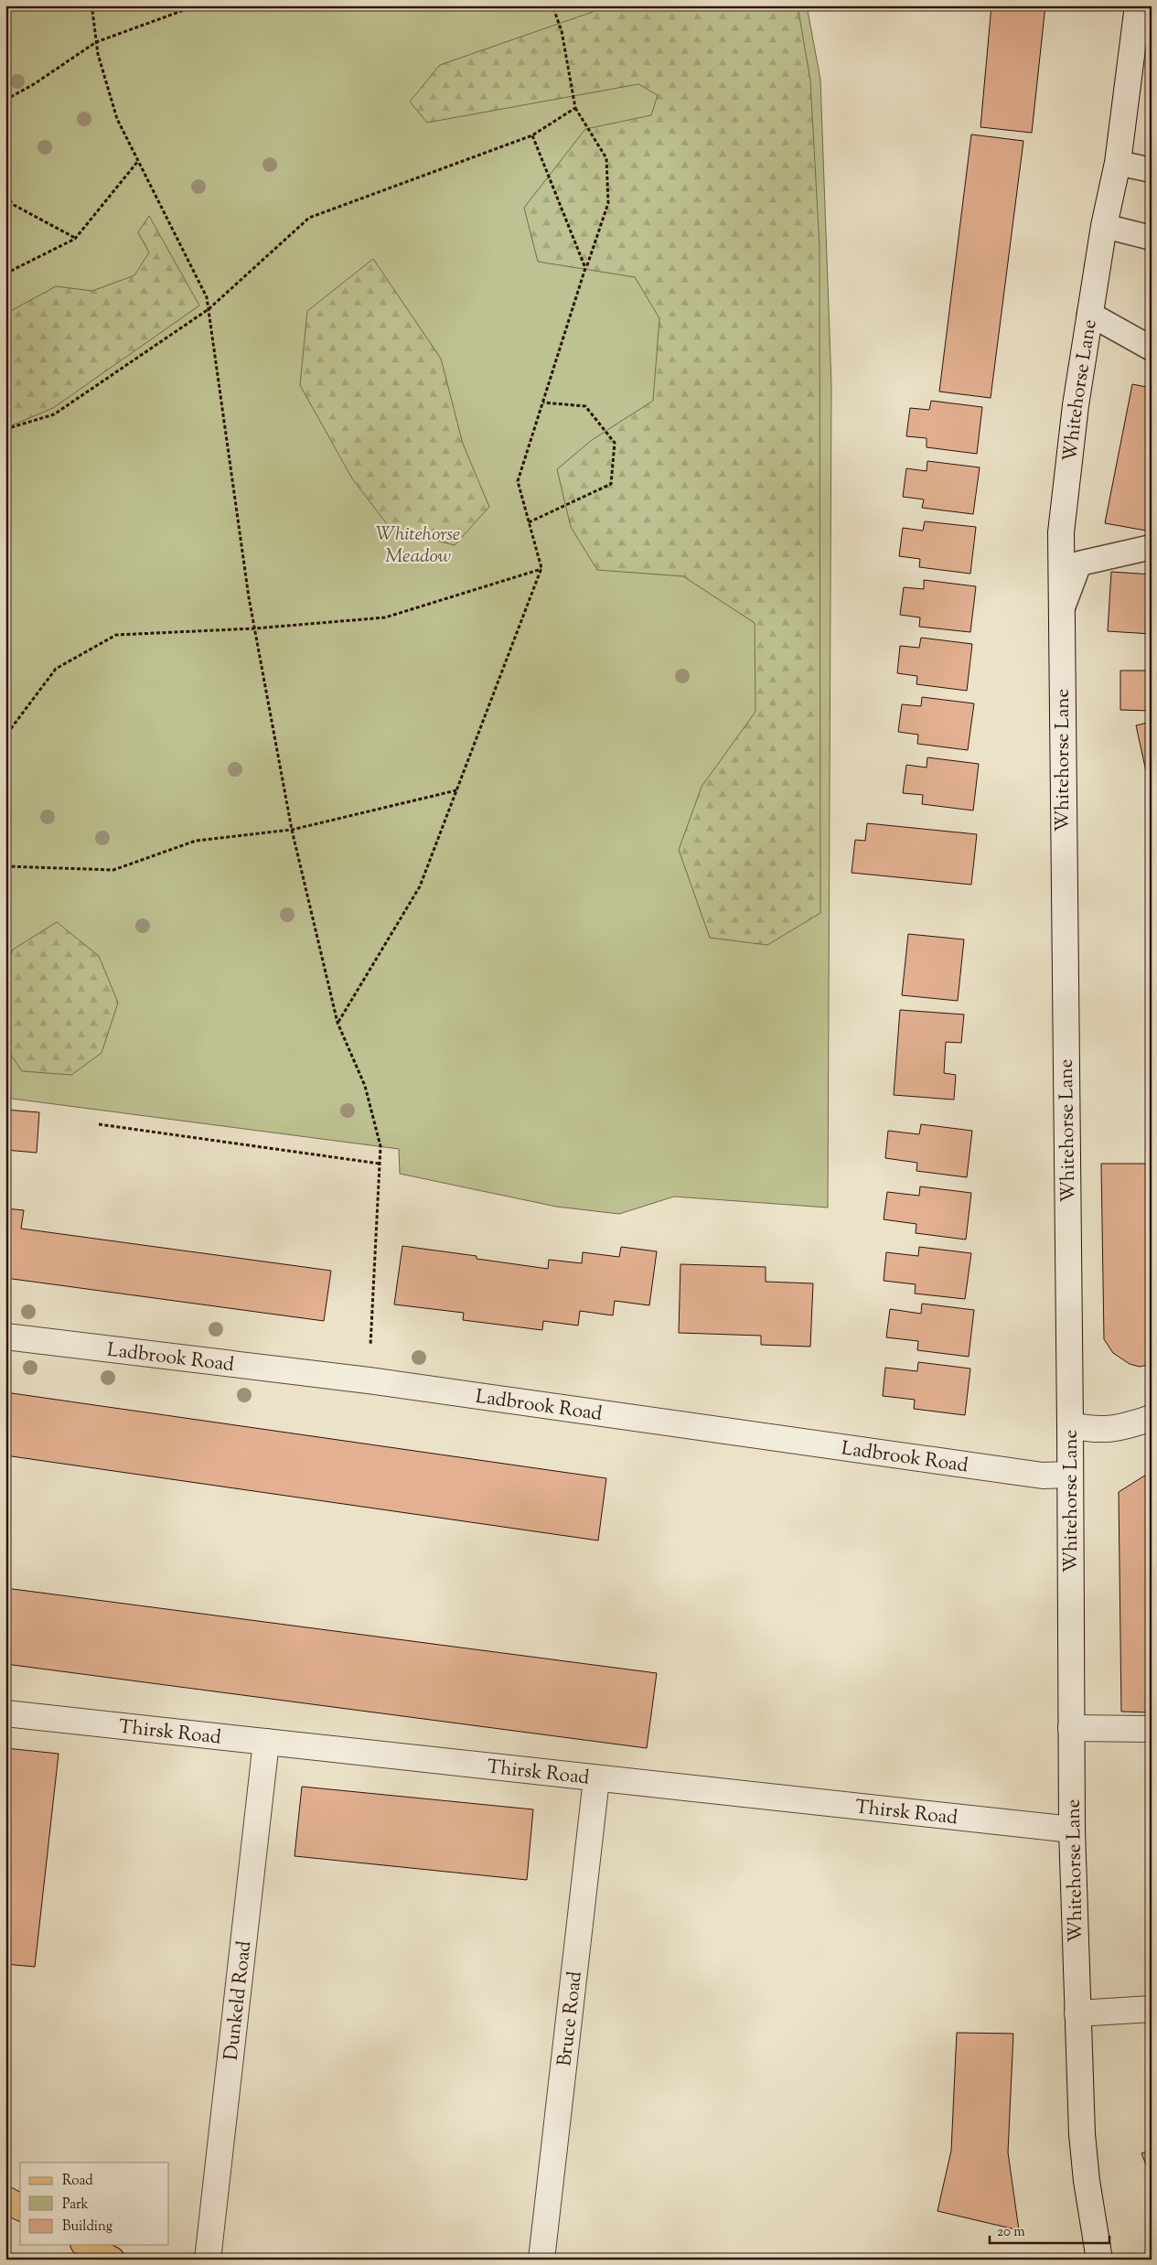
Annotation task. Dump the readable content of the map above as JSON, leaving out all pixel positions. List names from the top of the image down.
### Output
{
  "streets": {
    "street": [
      "Whitehorse Lane",
      "Ladbrook Road",
      "Thirsk Road",
      "Dunkeld Road",
      "Bruce Road"
    ]
  },
  "crossings": [
    ["Whitehorse Lane", "Ladbrook Road"],
    ["Whitehorse Lane", "Thirsk Road"],
    ["Thirsk Road", "Dunkeld Road"],
    ["Thirsk Road", "Bruce Road"]
  ],
  "parks": ["Whitehorse Meadow"],
  "legend": ["Road", "Park", "Building"],
  "scale_bar": "20 m"
}
